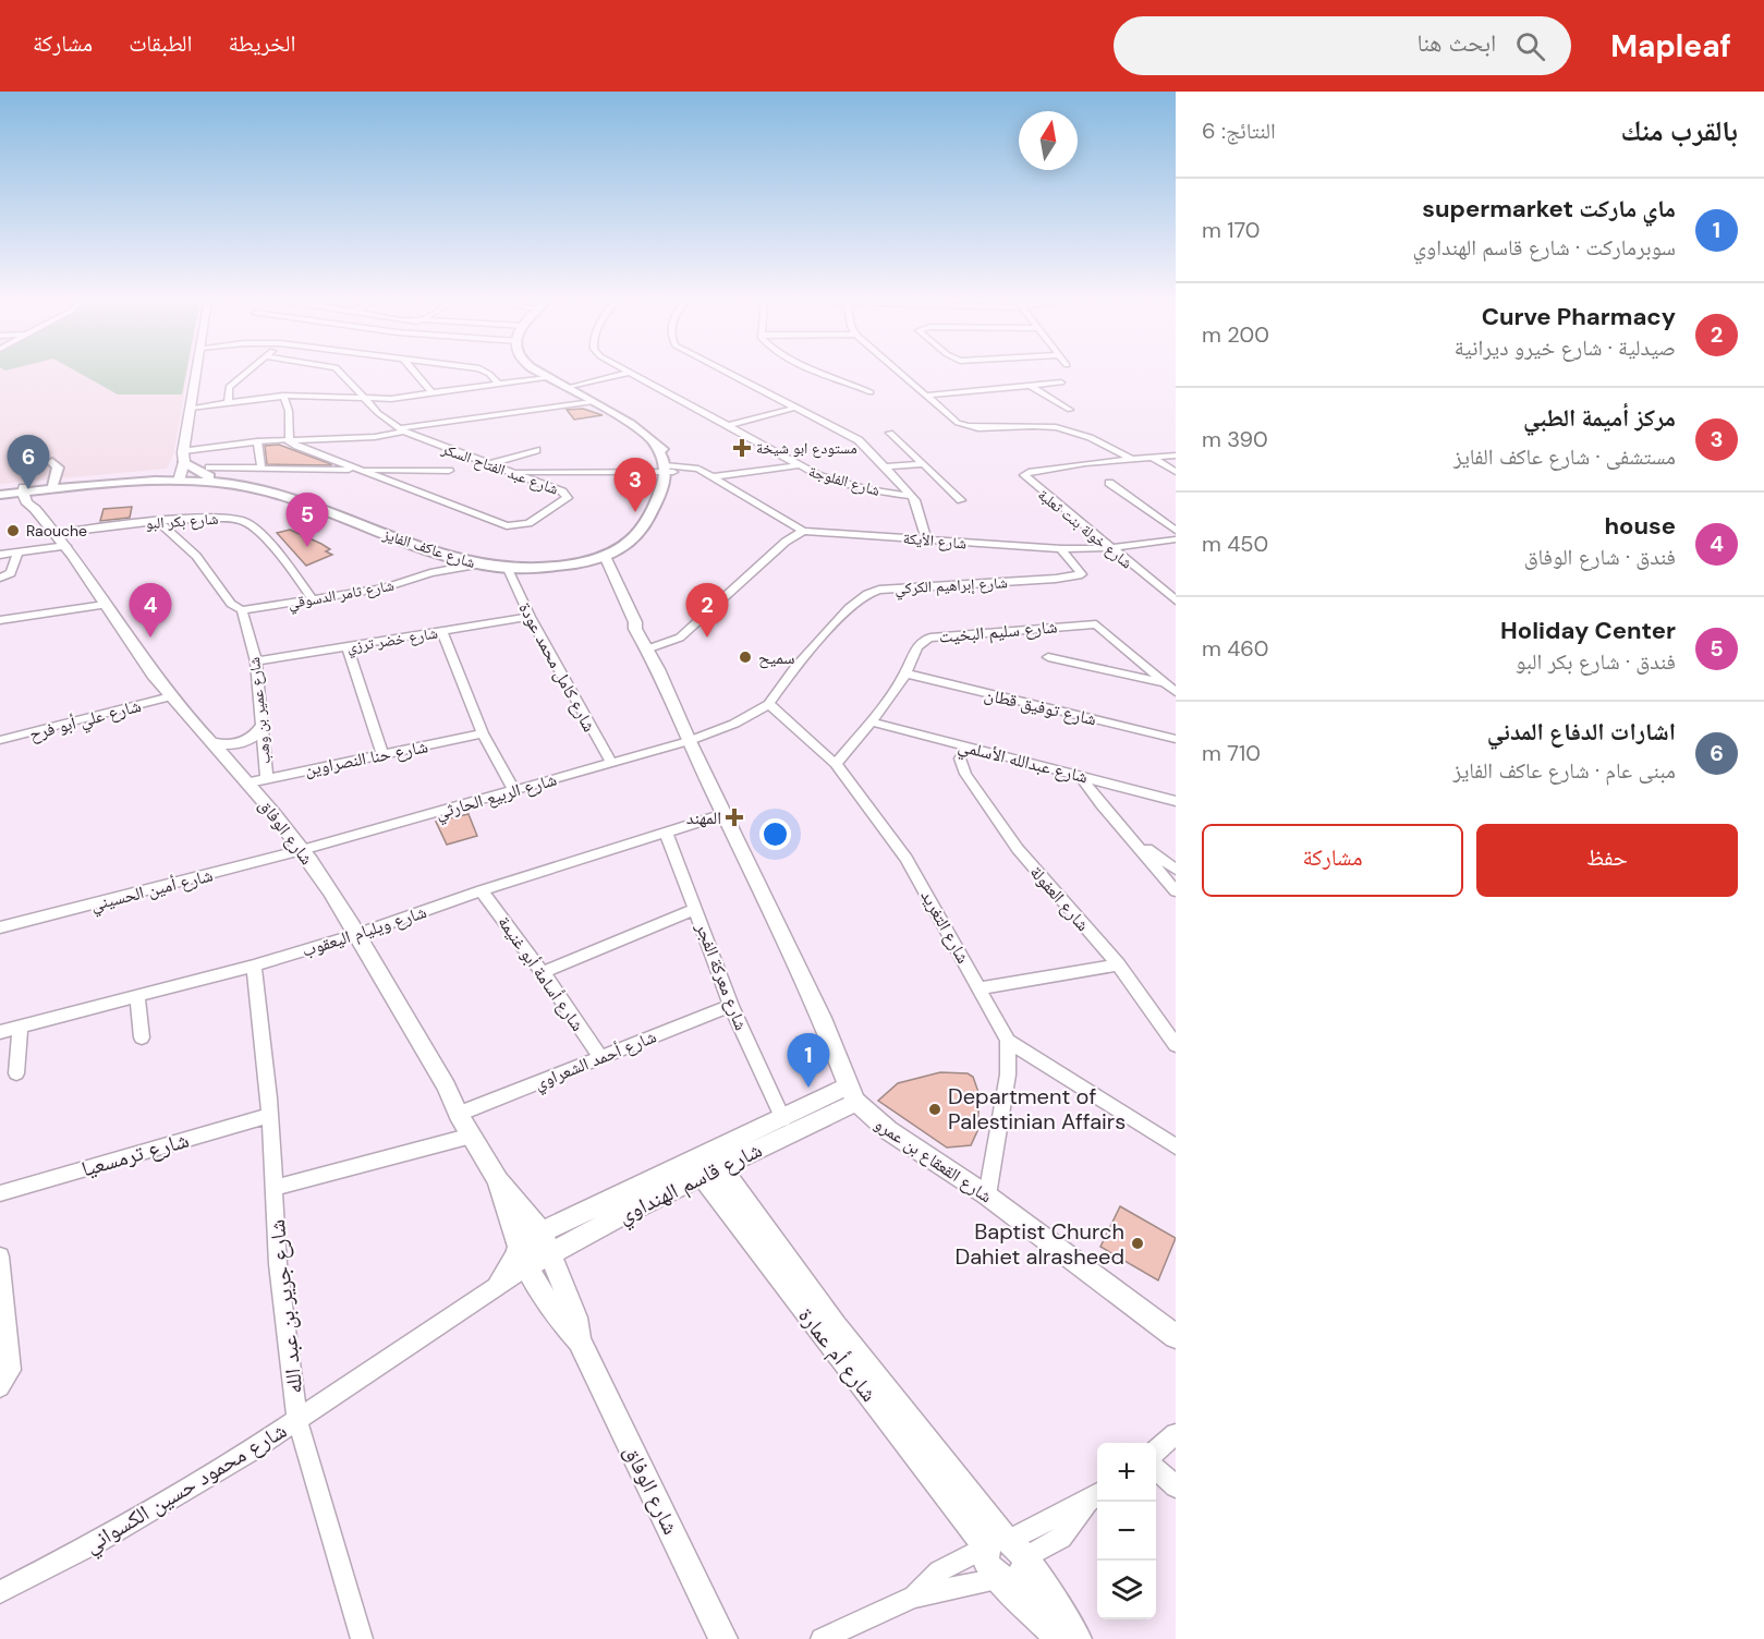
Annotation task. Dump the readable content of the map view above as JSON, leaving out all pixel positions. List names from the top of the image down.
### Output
{
  "streets": {
    "main road": ["شارع عاكف الفايز"],
    "street": [
      "شارع عبد الفتاح السكر",
      "شارع الفلوجة",
      "شارع بكر البو",
      "شارع خولة بنت ثعلبة",
      "شارع الأيكة",
      "شارع إبراهيم الكركي",
      "شارع ثامر الدسوقي",
      "شارع سليم البخيت",
      "شارع خضر ترزي",
      "شارع كامل محمد عودة",
      "شارع توفيق قطان",
      "شارع عمير بن وهب",
      "شارع علي أبو فرح",
      "شارع حنا النصراوين",
      "شارع عبدالله الأسلمي",
      "شارع الربيع الحارثي",
      "شارع الوفاق",
      "شارع أمين الحسيني",
      "شارع العفولة",
      "شارع التغريد",
      "شارع ويليام اليعقوب",
      "شارع أسامة أبو غنيمة",
      "شارع معركة الفجر",
      "شارع أحمد الشعراوي",
      "شارع ترمسعيا",
      "شارع القعقاع بن عمرو",
      "شارع قاسم الهنداوي",
      "شارع جرير بن عبد الله",
      "شارع أم عمارة",
      "شارع محمود حسين الكسواني"
    ]
  },
  "crossings": [
    ["شارع عبد الفتاح السكر", "شارع الأيكة"],
    ["شارع بكر البو", "شارع ثامر الدسوقي"],
    ["شارع بكر البو", "شارع عمير بن وهب"],
    ["شارع بكر البو", "شارع الوفاق"],
    ["شارع خولة بنت ثعلبة", "شارع الأيكة"],
    ["شارع الأيكة", "شارع عاكف الفايز"],
    ["شارع الأيكة", "شارع إبراهيم الكركي"],
    ["شارع عاكف الفايز", "شارع ثامر الدسوقي"],
    ["شارع عاكف الفايز", "شارع كامل محمد عودة"],
    ["شارع عاكف الفايز", "شارع القعقاع بن عمرو"],
    ["شارع إبراهيم الكركي", "شارع الربيع الحارثي"],
    ["شارع إبراهيم الكركي", "شارع التغريد"],
    ["شارع إبراهيم الكركي", "شارع القعقاع بن عمرو"],
    ["شارع ثامر الدسوقي", "شارع عمير بن وهب"],
    ["شارع سليم البخيت", "شارع توفيق قطان"],
    ["شارع سليم البخيت", "شارع عبدالله الأسلمي"],
    ["شارع سليم البخيت", "شارع التغريد"],
    ["شارع خضر ترزي", "شارع كامل محمد عودة"],
    ["شارع خضر ترزي", "شارع عمير بن وهب"],
    ["شارع كامل محمد عودة", "شارع الربيع الحارثي"],
    ["شارع عمير بن وهب", "شارع حنا النصراوين"],
    ["شارع علي أبو فرح", "شارع الوفاق"],
    ["شارع حنا النصراوين", "شارع الوفاق"],
    ["شارع عبدالله الأسلمي", "شارع العفولة"],
    ["شارع الربيع الحارثي", "شارع الوفاق"],
    ["شارع الربيع الحارثي", "شارع أمين الحسيني"],
    ["شارع الربيع الحارثي", "شارع القعقاع بن عمرو"],
    ["شارع الوفاق", "شارع أمين الحسيني"],
    ["شارع الوفاق", "شارع ويليام اليعقوب"],
    ["شارع الوفاق", "شارع أحمد الشعراوي"],
    ["شارع الوفاق", "شارع قاسم الهنداوي"],
    ["شارع الوفاق", "شارع محمود حسين الكسواني"],
    ["شارع التغريد", "شارع القعقاع بن عمرو"],
    ["شارع ويليام اليعقوب", "شارع أسامة أبو غنيمة"],
    ["شارع ويليام اليعقوب", "شارع معركة الفجر"],
    ["شارع ويليام اليعقوب", "شارع القعقاع بن عمرو"],
    ["شارع ويليام اليعقوب", "شارع جرير بن عبد الله"],
    ["شارع أسامة أبو غنيمة", "شارع أحمد الشعراوي"],
    ["شارع معركة الفجر", "شارع أحمد الشعراوي"],
    ["شارع معركة الفجر", "شارع قاسم الهنداوي"],
    ["شارع ترمسعيا", "شارع جرير بن عبد الله"],
    ["شارع القعقاع بن عمرو", "شارع قاسم الهنداوي"],
    ["شارع قاسم الهنداوي", "شارع أم عمارة"],
    ["شارع قاسم الهنداوي", "شارع محمود حسين الكسواني"],
    ["شارع جرير بن عبد الله", "شارع محمود حسين الكسواني"]
  ],
  "places": {
    "health": ["مستودع ابو شيخة", "المهند"],
    "other": [
      "Raouche",
      "سميح",
      "Department of Palestinian Affairs",
      "Baptist Church Dahiet alrasheed"
    ]
  },
  "north": "top",
  "page": {
    "header": "Mapleaf",
    "search": "ابحث هنا",
    "nav": ["الخريطة", "الطبقات", "مشاركة"],
    "heading": ["بالقرب منك", "النتائج: 6"],
    "list": [
      {
        "mark": "1",
        "name": "ماي ماركت supermarket",
        "note": "سوبرماركت · شارع قاسم الهنداوي",
        "value": "170 m"
      },
      {
        "mark": "2",
        "name": "Curve Pharmacy",
        "note": "صيدلية · شارع خيرو ديرانية",
        "value": "200 m"
      },
      {
        "mark": "3",
        "name": "مركز أميمة الطبي",
        "note": "مستشفى · شارع عاكف الفايز",
        "value": "390 m"
      },
      {
        "mark": "4",
        "name": "house",
        "note": "فندق · شارع الوفاق",
        "value": "450 m"
      },
      {
        "mark": "5",
        "name": "Holiday Center",
        "note": "فندق · شارع بكر البو",
        "value": "460 m"
      },
      {
        "mark": "6",
        "name": "اشارات الدفاع المدني",
        "note": "مبنى عام · شارع عاكف الفايز",
        "value": "710 m"
      }
    ],
    "pins": [
      "6",
      "3",
      "5",
      "2",
      "4",
      "1"
    ],
    "buttons": ["حفظ", "مشاركة"],
    "map_buttons": ["+", "−"]
  }
}
